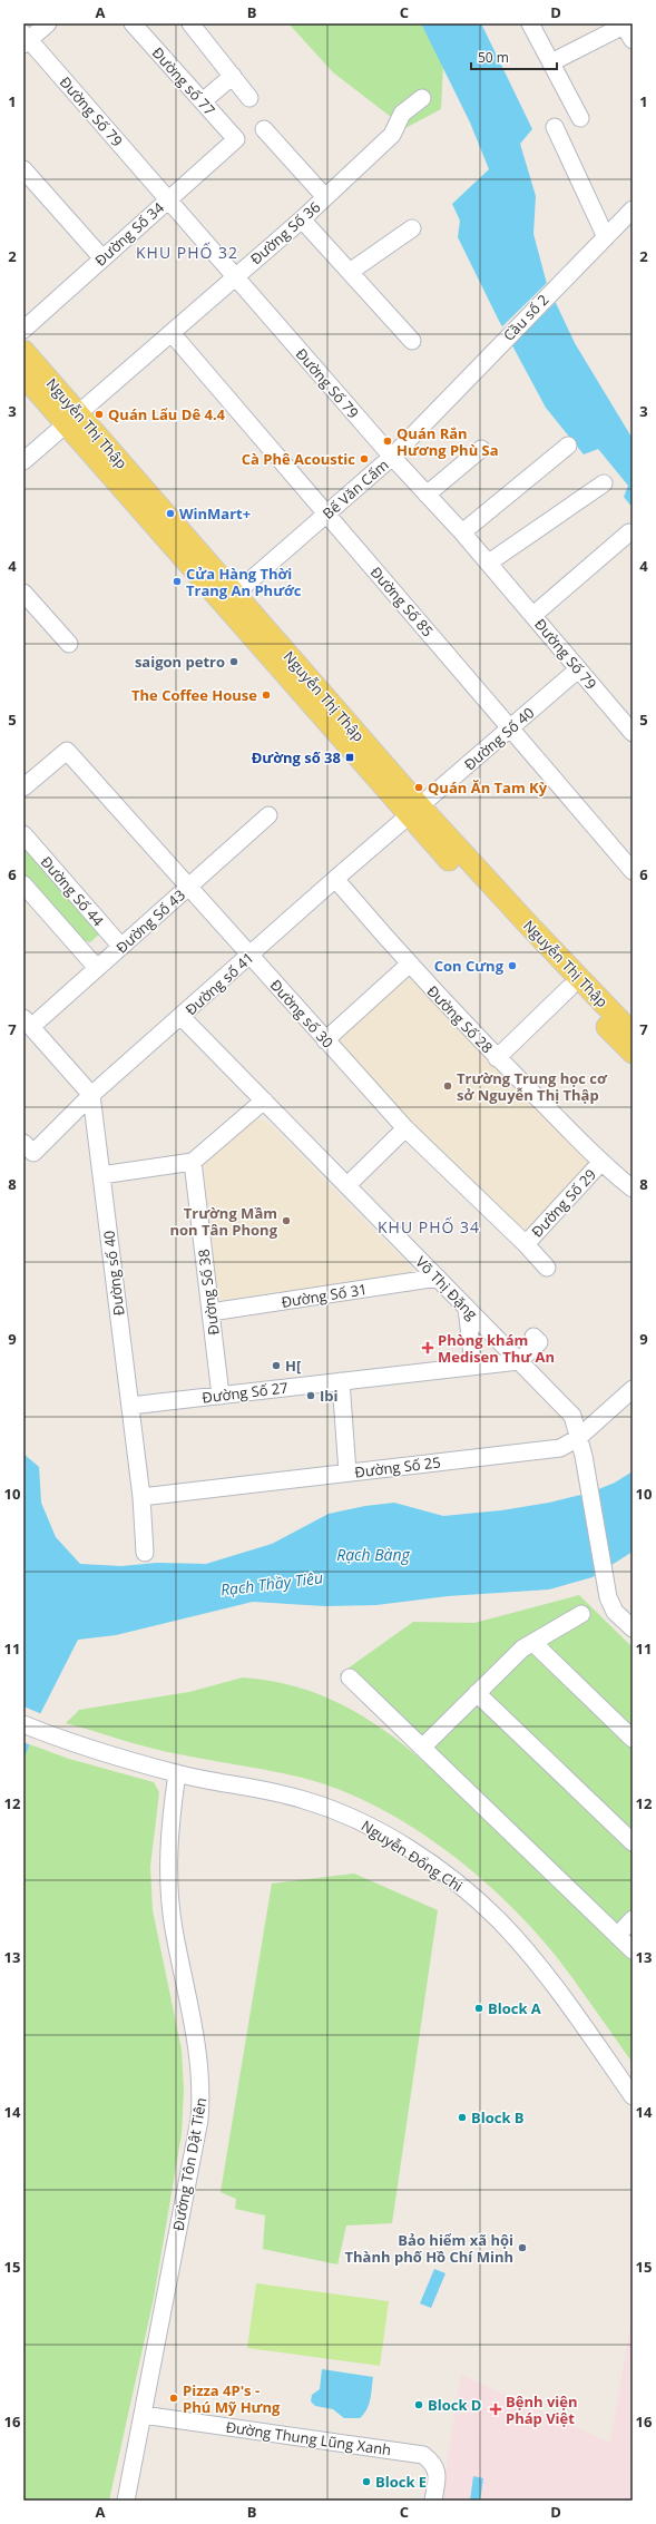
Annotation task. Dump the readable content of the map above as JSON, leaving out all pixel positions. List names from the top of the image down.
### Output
{
  "streets": {
    "main road": ["Nguyễn Thị Thập"],
    "street": [
      "Đường số 77",
      "Đường Số 79",
      "Đường Số 36",
      "Đường Số 34",
      "Cầu số 2",
      "Bế Văn Cấm",
      "Đường Số 85",
      "Đường Số 40",
      "Đường Số 44",
      "Đường Số 43",
      "Đường số 41",
      "Đường số 30",
      "Đường Số 28",
      "Đường Số 29",
      "Đường số 40",
      "Võ Thị Đặng",
      "Đường Số 38",
      "Đường Số 31",
      "Đường Số 27",
      "Đường Số 25",
      "Nguyễn Đổng Chi",
      "Đường Tôn Dật Tiên",
      "Đường Thung Lũng Xanh"
    ]
  },
  "crossings": [
    ["Đường số 77", "Đường Số 34"],
    ["Đường Số 79", "Đường Số 36"],
    ["Đường Số 79", "Đường Số 34"],
    ["Đường Số 79", "Bế Văn Cấm"],
    ["Đường Số 79", "Đường Số 40"],
    ["Đường Số 36", "Nguyễn Thị Thập"],
    ["Đường Số 36", "Đường Số 85"],
    ["Cầu số 2", "Bế Văn Cấm"],
    ["Nguyễn Thị Thập", "Bế Văn Cấm"],
    ["Nguyễn Thị Thập", "Đường Số 40"],
    ["Nguyễn Thị Thập", "Đường số 41"],
    ["Bế Văn Cấm", "Đường Số 85"],
    ["Đường Số 85", "Đường Số 40"],
    ["Đường Số 40", "Đường số 41"],
    ["Đường Số 44", "Đường Số 43"],
    ["Đường Số 43", "Đường số 30"],
    ["Đường số 41", "Đường số 30"],
    ["Đường số 41", "Đường Số 28"],
    ["Đường số 41", "Đường số 40"],
    ["Đường số 41", "Võ Thị Đặng"],
    ["Đường số 30", "Đường Số 29"],
    ["Đường Số 28", "Đường Số 29"],
    ["Đường số 40", "Đường Số 27"],
    ["Đường số 40", "Đường Số 25"],
    ["Võ Thị Đặng", "Đường Số 31"],
    ["Võ Thị Đặng", "Đường Số 27"],
    ["Võ Thị Đặng", "Đường Số 25"],
    ["Đường Số 38", "Đường Số 31"],
    ["Đường Số 38", "Đường Số 27"],
    ["Nguyễn Đổng Chi", "Đường Tôn Dật Tiên"],
    ["Đường Tôn Dật Tiên", "Đường Thung Lũng Xanh"]
  ],
  "districts": ["KHU PHỐ 32", "KHU PHỐ 34"],
  "water": ["Rạch Bàng", "Rạch Thầy Tiêu"],
  "places": {
    "other": [
      "Quán Lẩu Dê 4.4",
      "Quán Rắn Hương Phù Sa",
      "Cà Phê Acoustic",
      "WinMart+",
      "Cửa Hàng Thời Trang An Phước",
      "saigon petro",
      "The Coffee House",
      "Quán Ăn Tam Kỳ",
      "Con Cưng",
      "Trường Trung học cơ sở Nguyễn Thị Thập",
      "Trường Mầm non Tân Phong",
      "H[",
      "Ibi",
      "Block A",
      "Block B",
      "Bảo hiểm xã hội Thành phố Hồ Chí Minh",
      "Pizza 4P's - Phú Mỹ Hưng",
      "Block D",
      "Block E"
    ],
    "transit": ["Đường số 38"],
    "health": ["Phòng khám Medisen Thư An", "Bệnh viện Pháp Việt"]
  },
  "scale_bar": "50 m",
  "grid": {
    "columns": [
      "A",
      "B",
      "C",
      "D"
    ],
    "rows": [
      "1",
      "2",
      "3",
      "4",
      "5",
      "6",
      "7",
      "8",
      "9",
      "10",
      "11",
      "12",
      "13",
      "14",
      "15",
      "16"
    ]
  }
}
